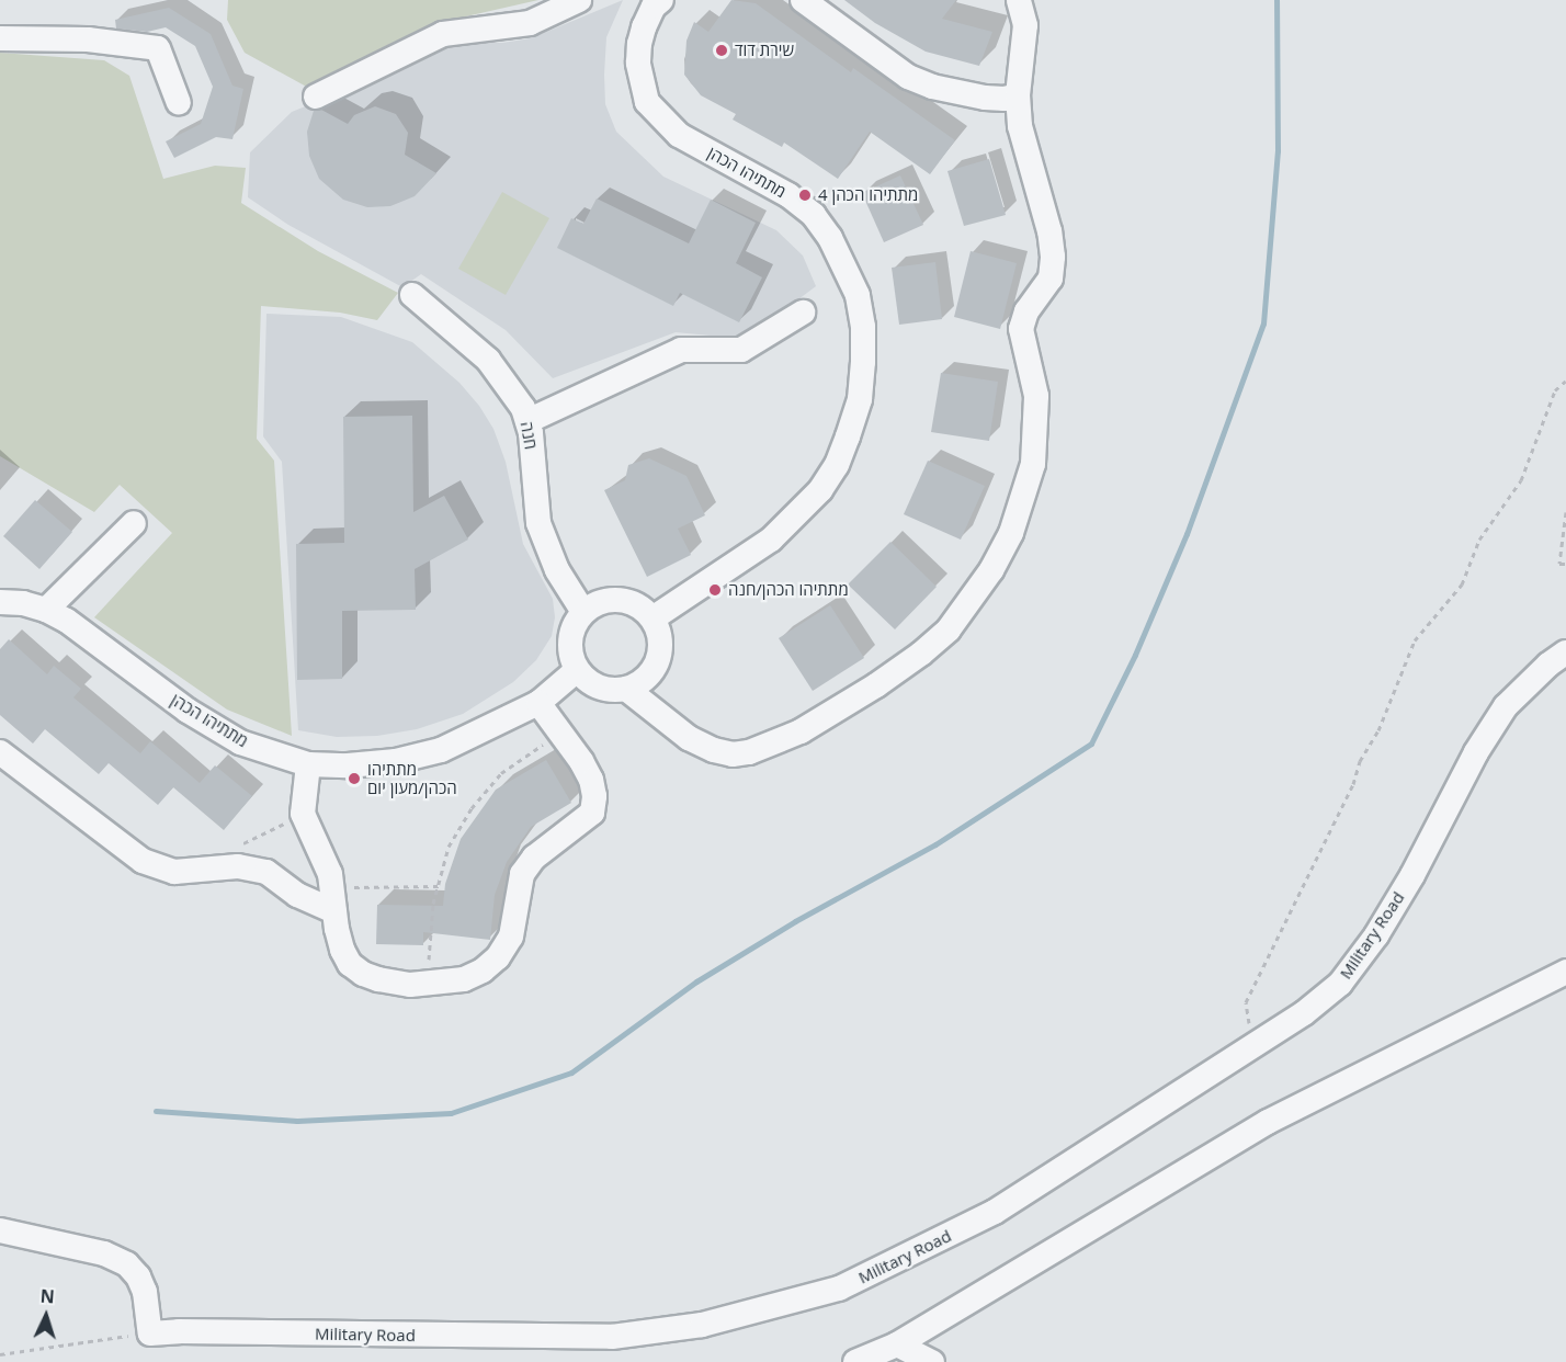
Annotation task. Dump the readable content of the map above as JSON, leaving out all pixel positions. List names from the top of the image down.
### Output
{
  "streets": {
    "street": ["מתתיהו הכהן", "חנה", "Military Road"]
  },
  "crossings": [
    ["מתתיהו הכהן", "חנה"]
  ],
  "places": [
    "שירת דוד",
    "מתתיהו הכהן 4",
    "מתתיהו הכהן/חנה",
    "מתתיהו הכהן/מעון יום"
  ],
  "north": "top"
}
